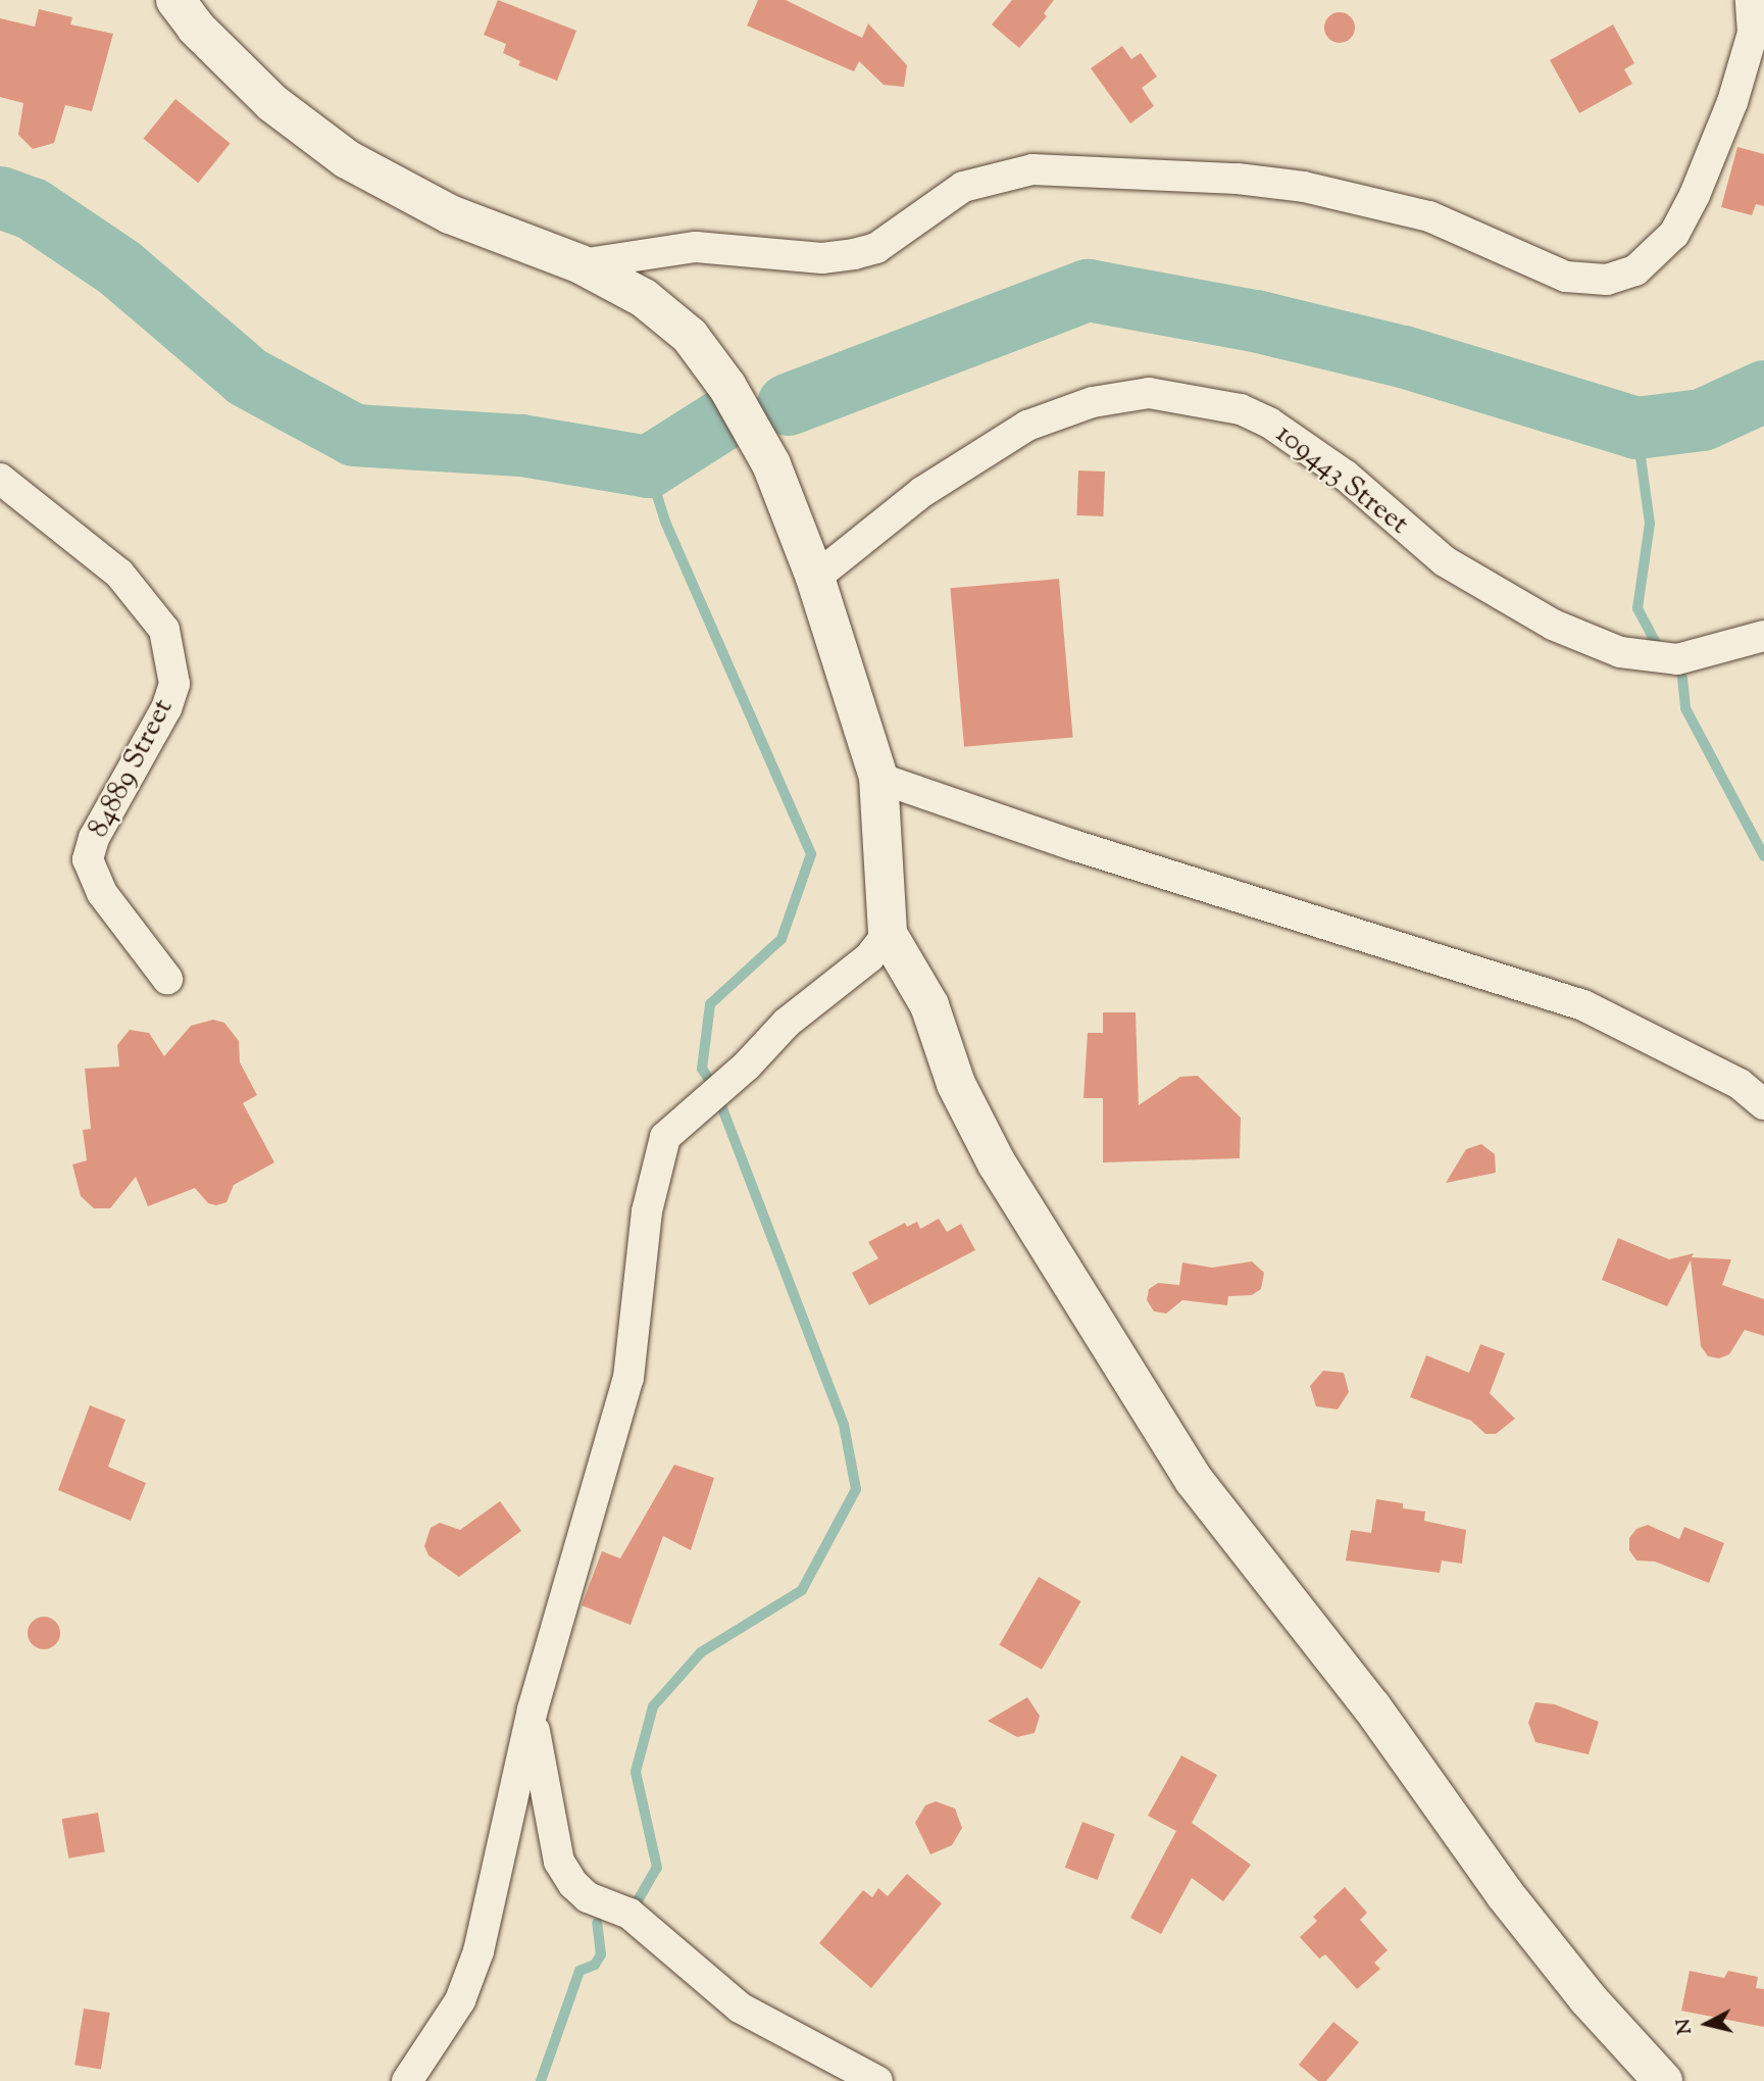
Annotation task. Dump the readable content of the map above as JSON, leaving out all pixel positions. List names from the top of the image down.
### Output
{
  "streets": {
    "street": ["109443 Street", "84889 Street"]
  },
  "north": "left"
}
